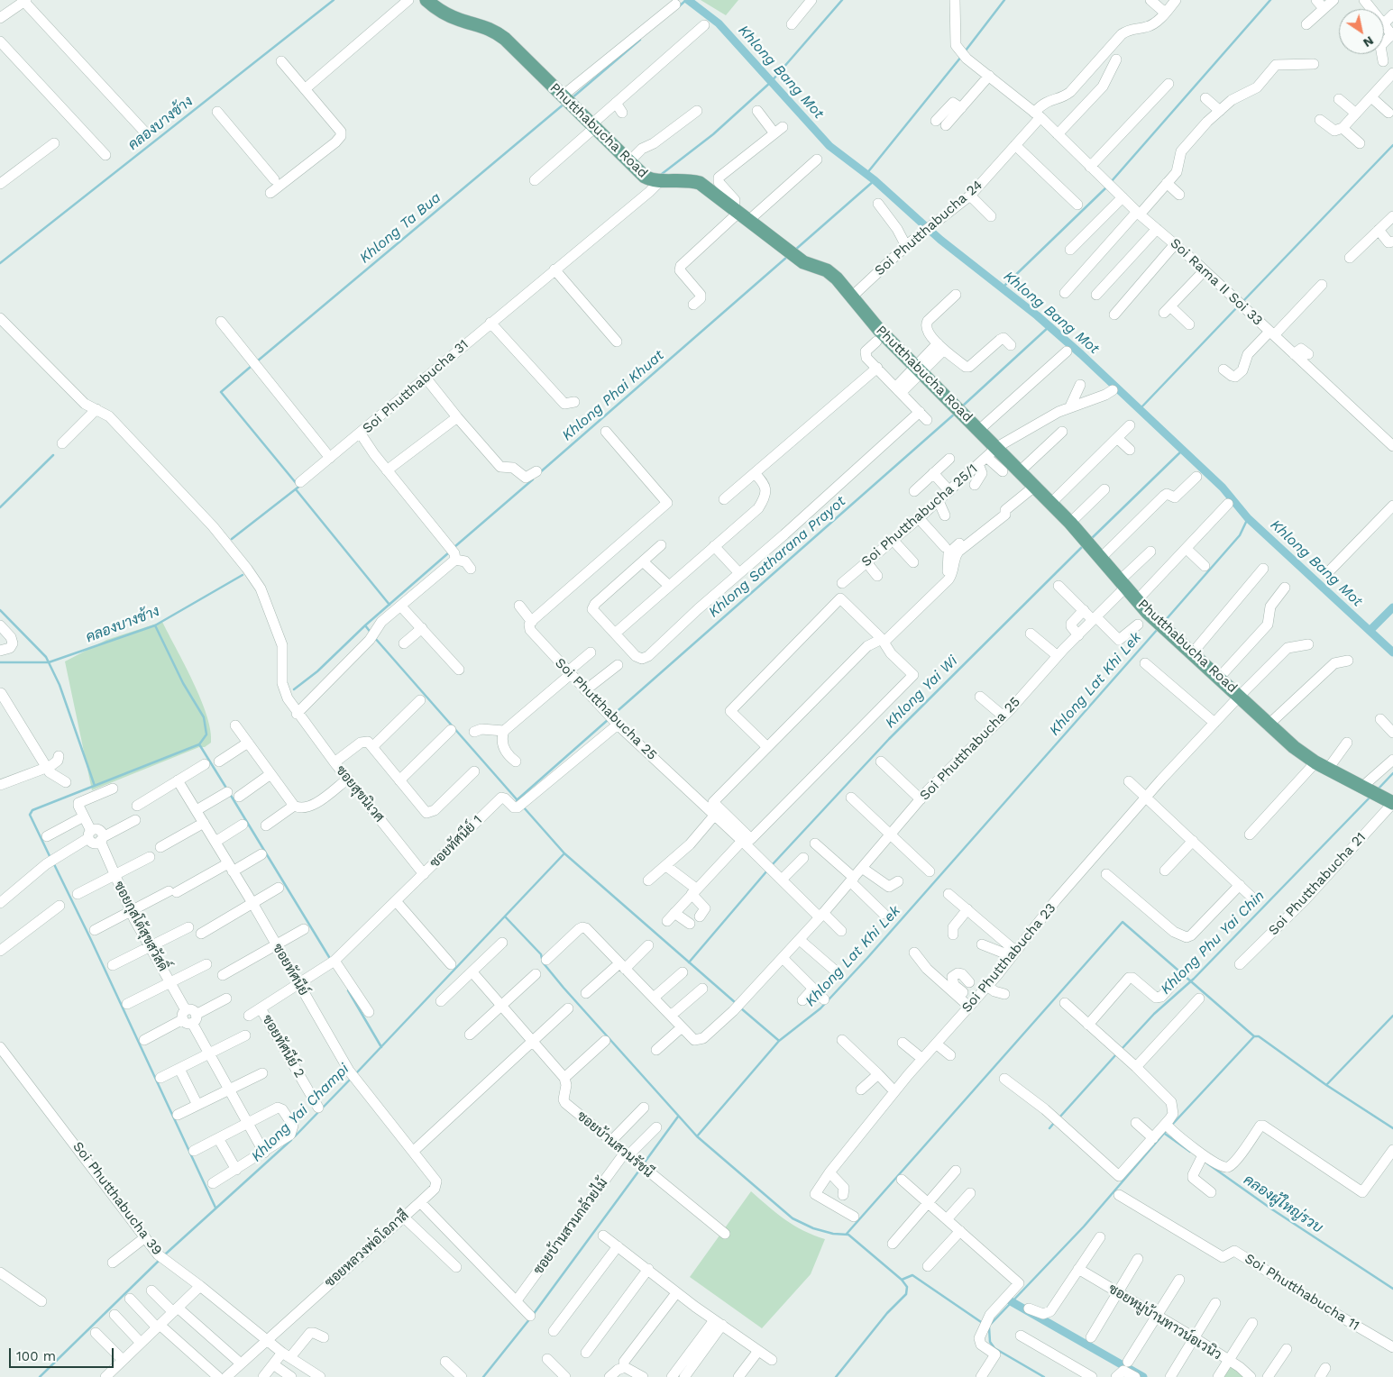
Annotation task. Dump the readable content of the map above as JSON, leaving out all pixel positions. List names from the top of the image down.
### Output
{
  "streets": {
    "main road": ["Phutthabucha Road"],
    "street": [
      "Soi Phutthabucha 24",
      "Soi Rama II Soi 33",
      "Soi Phutthabucha 31",
      "Soi Phutthabucha 25/1",
      "Soi Phutthabucha 25",
      "ซอยสุขนิเวศ",
      "ซอยทัศนีย์ 1",
      "Soi Phutthabucha 21",
      "ซอยกุสโต้สุขสวัสดิ์",
      "Soi Phutthabucha 23",
      "ซอยทัศนีย์",
      "ซอยทัศนีย์ 2",
      "ซอยบ้านสวนรัชนี",
      "Soi Phutthabucha 39",
      "ซอยบ้านสวนกล้วยไม้",
      "ซอยหลวงพ่อโอภาสี",
      "Soi Phutthabucha 11",
      "ซอยหมู่บ้านทาวน์อเวนิว"
    ]
  },
  "crossings": [
    ["Phutthabucha Road", "Soi Phutthabucha 24"],
    ["Phutthabucha Road", "Soi Phutthabucha 31"],
    ["Phutthabucha Road", "Soi Phutthabucha 25/1"],
    ["Phutthabucha Road", "Soi Phutthabucha 25"],
    ["Phutthabucha Road", "Soi Phutthabucha 21"],
    ["Phutthabucha Road", "Soi Phutthabucha 23"],
    ["Soi Phutthabucha 24", "Soi Rama II Soi 33"],
    ["Soi Phutthabucha 25", "ซอยทัศนีย์ 1"],
    ["ซอยสุขนิเวศ", "ซอยทัศนีย์ 1"],
    ["ซอยทัศนีย์ 1", "ซอยทัศนีย์"],
    ["ซอยทัศนีย์ 1", "ซอยทัศนีย์ 2"],
    ["ซอยทัศนีย์", "ซอยทัศนีย์ 2"],
    ["ซอยทัศนีย์", "ซอยหลวงพ่อโอภาสี"],
    ["ซอยบ้านสวนรัชนี", "ซอยบ้านสวนกล้วยไม้"],
    ["Soi Phutthabucha 39", "ซอยหลวงพ่อโอภาสี"]
  ],
  "water": [
    "Khlong Bang Mot",
    "คลองบางช้าง",
    "Khlong Ta Bua",
    "Khlong Phai Khuat",
    "Khlong Satharana Prayot",
    "Khlong Lat Khi Lek",
    "Khlong Yai Wi",
    "Khlong Phu Yai Chin",
    "Khlong Yai Champi",
    "คลองผู้ใหญ่รวบ"
  ],
  "scale_bar": "100 m",
  "north": "bottom right"
}
